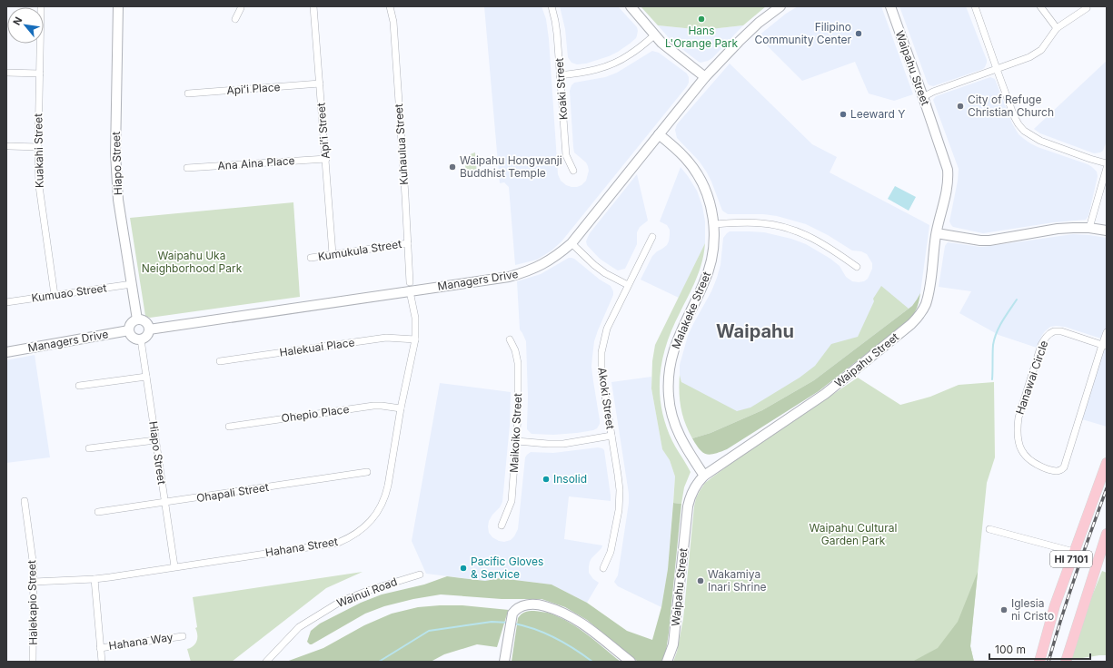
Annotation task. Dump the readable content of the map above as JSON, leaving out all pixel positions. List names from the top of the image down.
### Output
{
  "streets": {
    "main road": ["HI 7101"],
    "street": [
      "Waipahu Street",
      "Apiʻi Place",
      "Koaki Street",
      "Apiʻi Street",
      "Kuhaulua Street",
      "Kuakahi Street",
      "Hiapo Street",
      "Ana Aina Place",
      "Kumukula Street",
      "Managers Drive",
      "Kumuao Street",
      "Malakeke Street",
      "Halekuai Place",
      "Hanawai Circle",
      "Akoki Street",
      "Ohepio Place",
      "Maikoiko Street",
      "Ohapali Street",
      "Hahana Street",
      "Wainui Road",
      "Halekapio Street",
      "Hahana Way"
    ]
  },
  "crossings": [
    ["Waipahu Street", "Malakeke Street"],
    ["Apiʻi Place", "Apiʻi Street"],
    ["Apiʻi Street", "Ana Aina Place"],
    ["Apiʻi Street", "Kumukula Street"],
    ["Kuhaulua Street", "Kumukula Street"],
    ["Kuhaulua Street", "Managers Drive"],
    ["Kuhaulua Street", "Hahana Street"],
    ["Kuakahi Street", "Kumuao Street"],
    ["Hiapo Street", "Managers Drive"],
    ["Hiapo Street", "Kumuao Street"],
    ["Hiapo Street", "Ohapali Street"],
    ["Hiapo Street", "Hahana Street"],
    ["Managers Drive", "Malakeke Street"],
    ["Managers Drive", "Hahana Street"],
    ["Halekuai Place", "Hahana Street"],
    ["Ohepio Place", "Hahana Street"],
    ["Hahana Street", "Halekapio Street"]
  ],
  "districts": ["Waipahu"],
  "parks": ["Waipahu Uka Neighborhood Park", "Waipahu Cultural Garden Park"],
  "places": [
    "Hans L'Orange Park",
    "Filipino Community Center",
    "City of Refuge Christian Church",
    "Leeward Y",
    "Waipahu Hongwanji Buddhist Temple",
    "Insolid",
    "Pacific Gloves & Service",
    "Wakamiya Inari Shrine",
    "Iglesia ni Cristo"
  ],
  "scale_bar": "100 m",
  "north": "top left"
}
